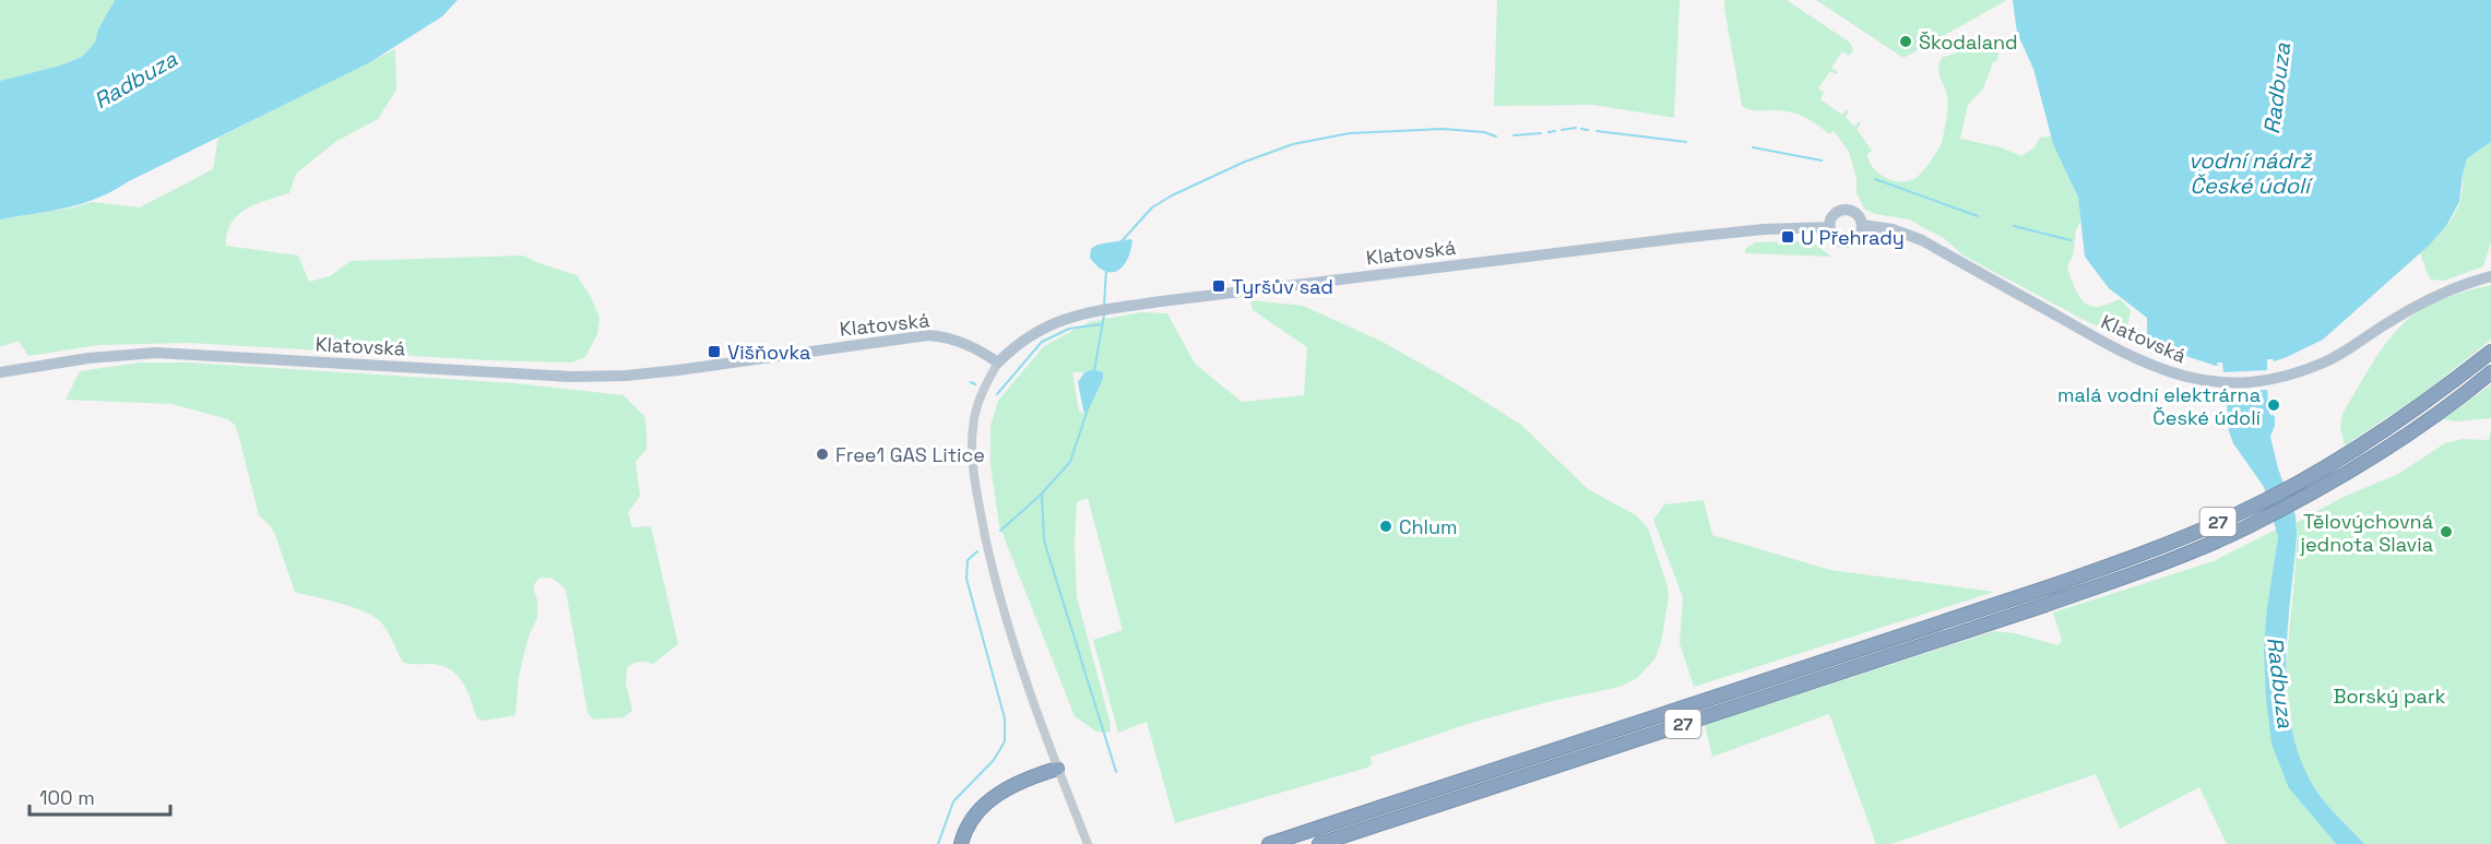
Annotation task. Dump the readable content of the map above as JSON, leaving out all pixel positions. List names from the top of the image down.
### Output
{
  "streets": {
    "highway": ["27"],
    "main road": ["Klatovská"]
  },
  "water": ["Radbuza", "vodní nádrž České údolí"],
  "parks": ["Borský park"],
  "places": {
    "other": [
      "Škodaland",
      "malá vodní elektrárna České údolí",
      "Free1 GAS Litice",
      "Chlum",
      "Tělovýchovná jednota Slavia"
    ],
    "transit": ["U Přehrady", "Tyršův sad", "Višňovka"]
  },
  "scale_bar": "100 m"
}
